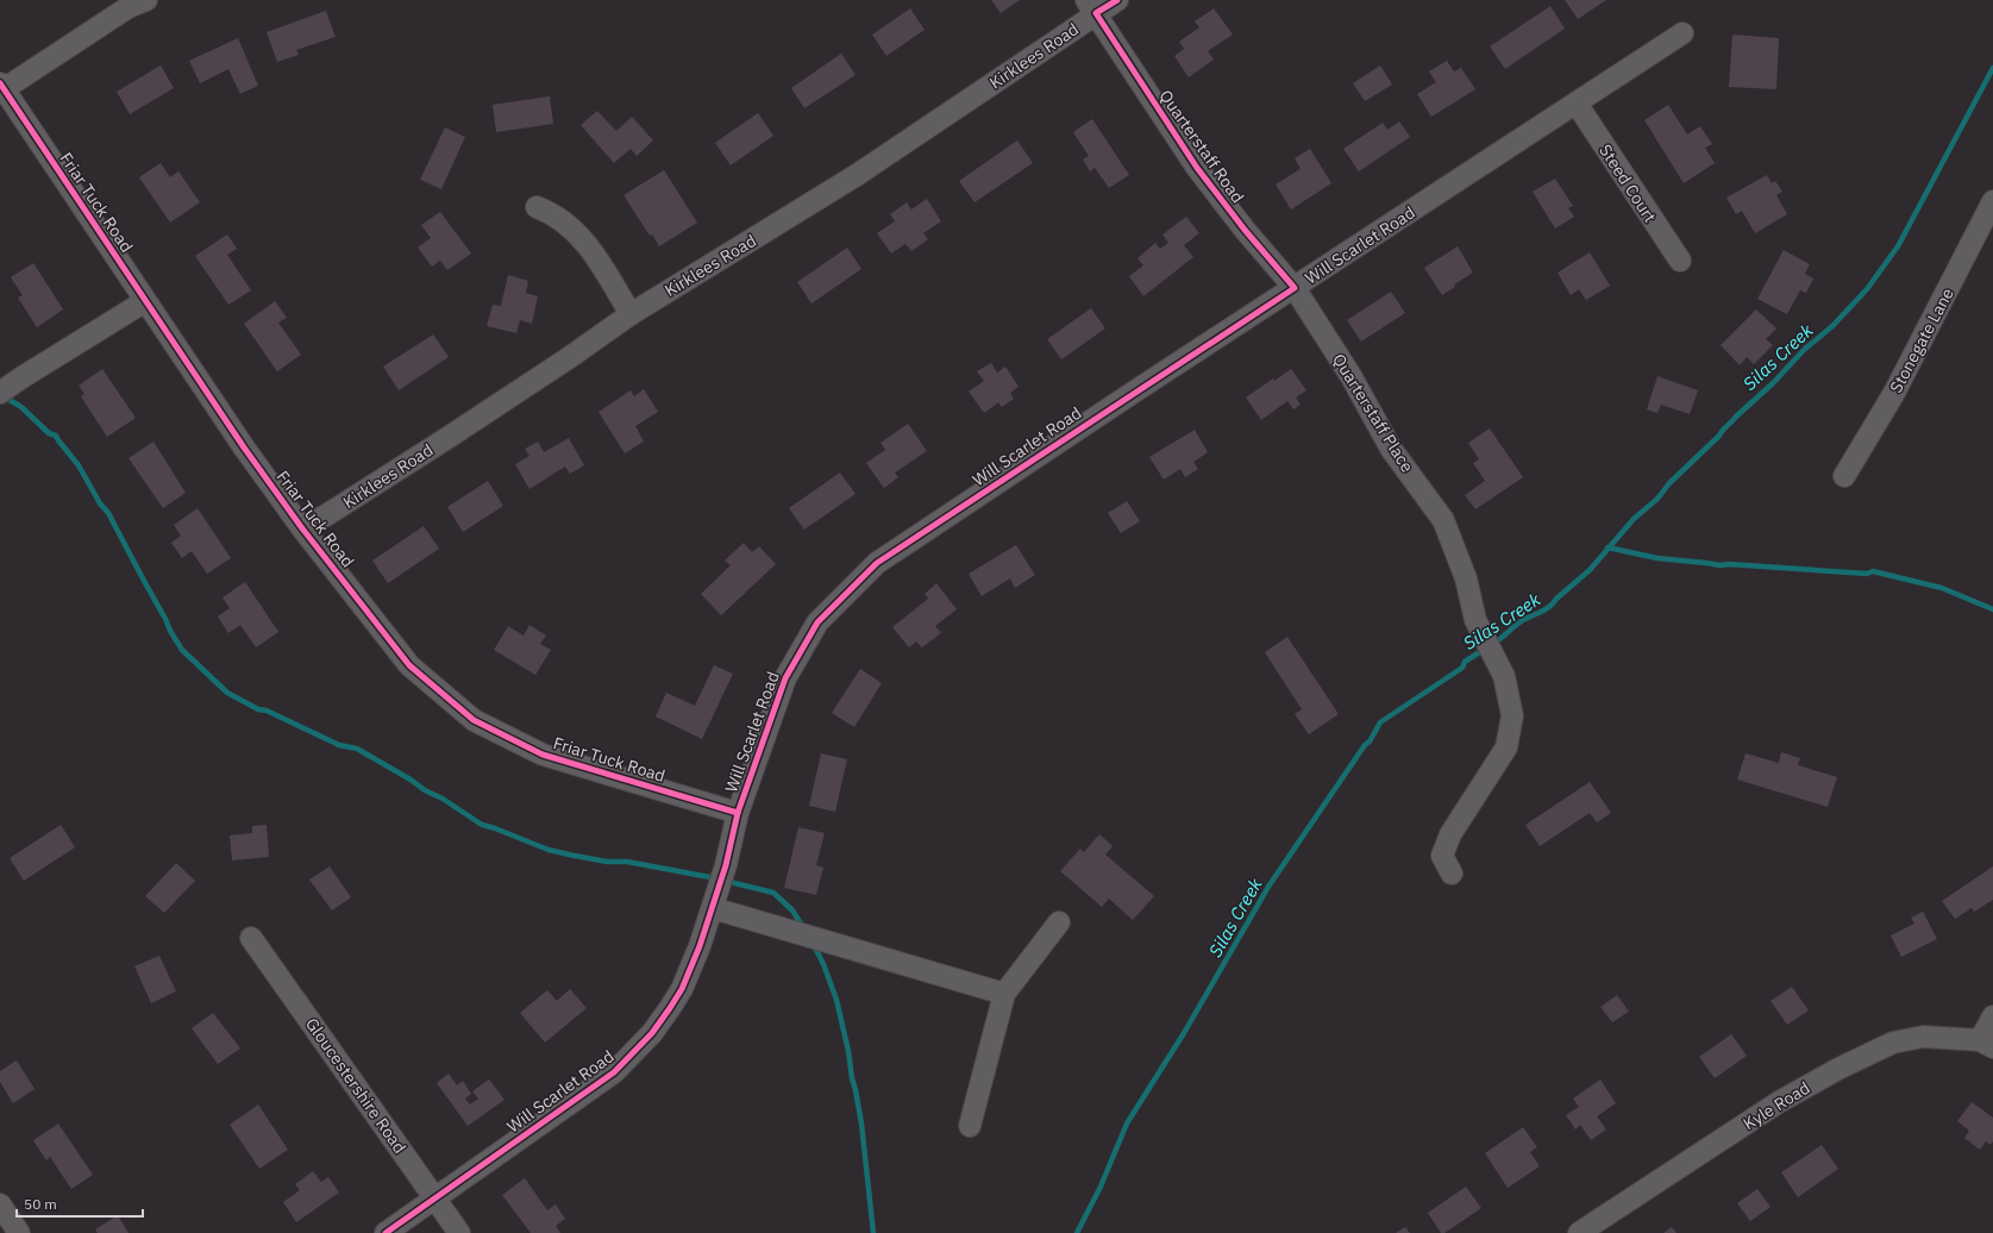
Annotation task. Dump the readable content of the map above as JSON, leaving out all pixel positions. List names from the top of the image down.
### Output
{
  "streets": {
    "street": [
      "Kirklees Road",
      "Quarterstaff Road",
      "Steed Court",
      "Friar Tuck Road",
      "Will Scarlet Road",
      "Stonegate Lane",
      "Quarterstaff Place",
      "Gloucestershire Road",
      "Kyle Road"
    ]
  },
  "crossings": [
    ["Kirklees Road", "Quarterstaff Road"],
    ["Kirklees Road", "Friar Tuck Road"],
    ["Quarterstaff Road", "Will Scarlet Road"],
    ["Quarterstaff Road", "Quarterstaff Place"],
    ["Steed Court", "Will Scarlet Road"],
    ["Friar Tuck Road", "Will Scarlet Road"],
    ["Will Scarlet Road", "Quarterstaff Place"],
    ["Will Scarlet Road", "Gloucestershire Road"]
  ],
  "water": ["Silas Creek"],
  "scale_bar": "50 m"
}
